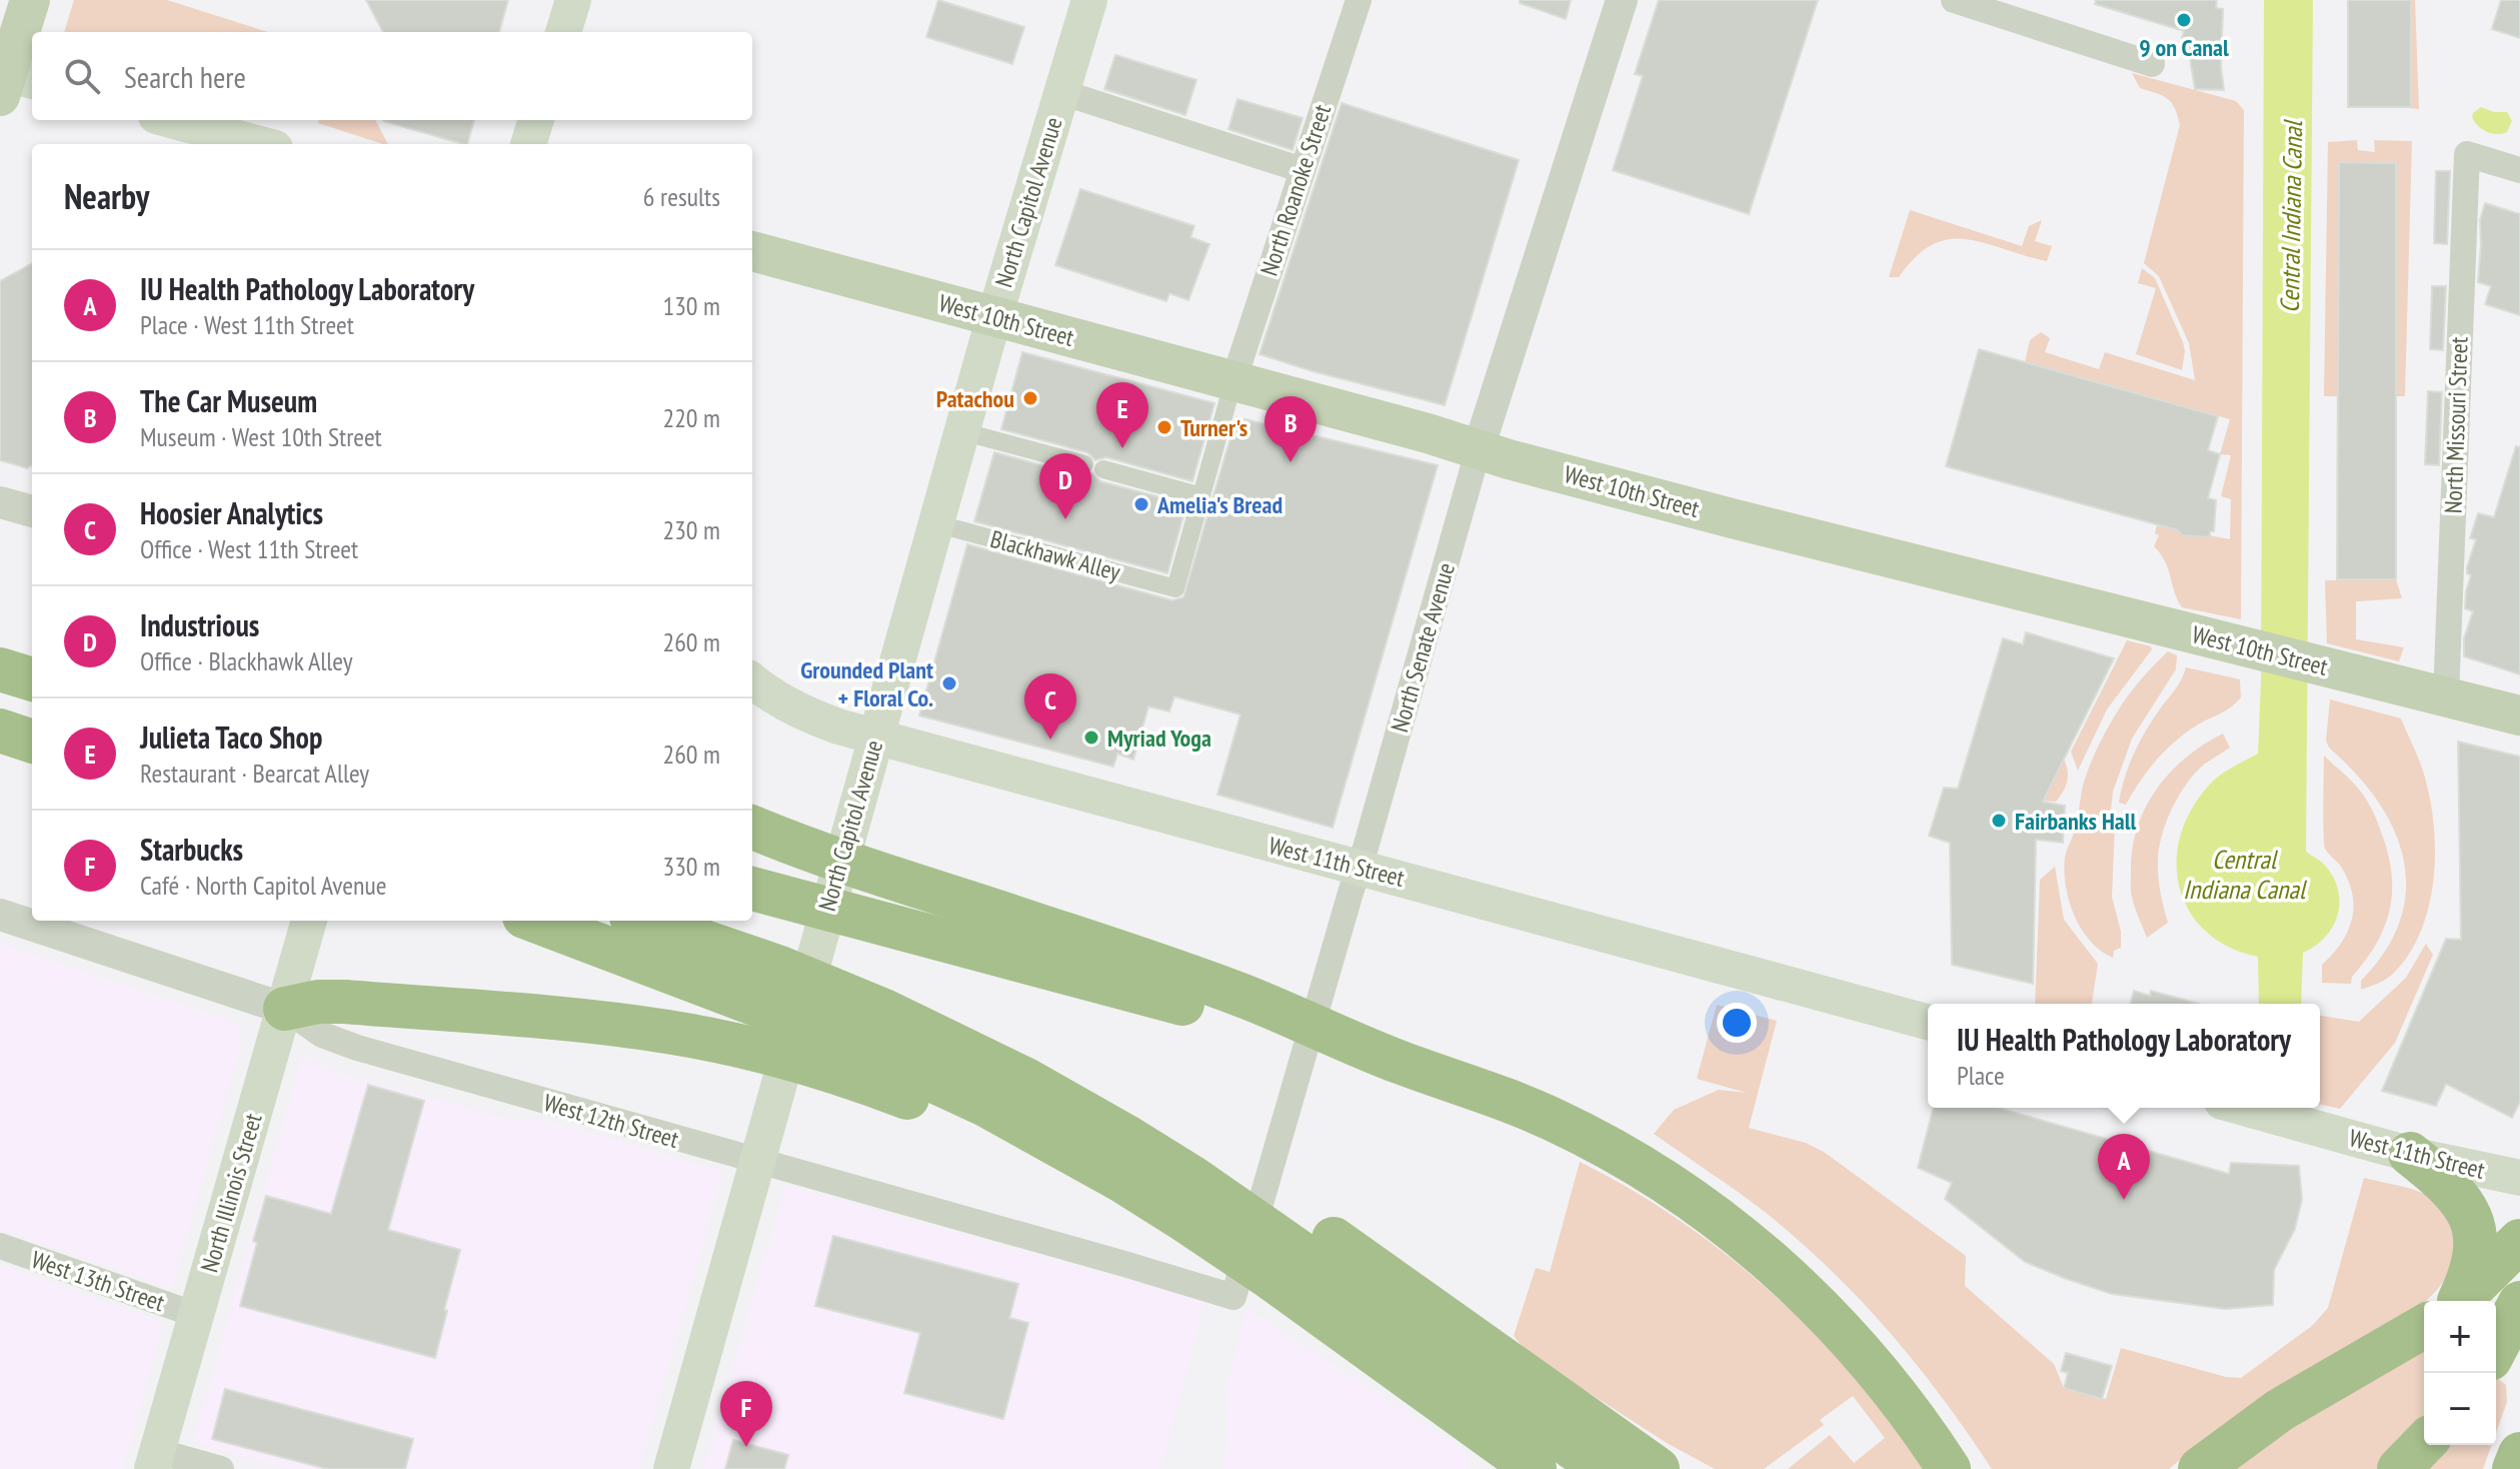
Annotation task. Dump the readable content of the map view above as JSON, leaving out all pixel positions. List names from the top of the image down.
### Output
{
  "streets": {
    "main road": [
      "North Capitol Avenue",
      "West 10th Street",
      "West 11th Street",
      "North Illinois Street"
    ],
    "street": [
      "North Roanoke Street",
      "North Missouri Street",
      "Blackhawk Alley",
      "North Senate Avenue",
      "West 12th Street",
      "West 13th Street"
    ]
  },
  "crossings": [
    ["North Roanoke Street", "West 10th Street"],
    ["North Capitol Avenue", "West 10th Street"],
    ["North Capitol Avenue", "Blackhawk Alley"],
    ["North Capitol Avenue", "West 11th Street"],
    ["North Capitol Avenue", "West 12th Street"],
    ["West 10th Street", "North Missouri Street"],
    ["West 10th Street", "North Senate Avenue"],
    ["North Senate Avenue", "West 11th Street"],
    ["North Senate Avenue", "West 12th Street"],
    ["West 12th Street", "North Illinois Street"],
    ["North Illinois Street", "West 13th Street"]
  ],
  "water": ["Central Indiana Canal"],
  "places": [
    "9 on Canal",
    "Patachou",
    "Turner's",
    "Amelia's Bread",
    "Grounded Plant + Floral Co.",
    "Myriad Yoga",
    "Fairbanks Hall"
  ],
  "page": {
    "search": "Search here",
    "heading": ["Nearby", "6 results"],
    "list": [
      {
        "mark": "A",
        "name": "IU Health Pathology Laboratory",
        "note": "Place · West 11th Street",
        "value": "130 m"
      },
      {
        "mark": "B",
        "name": "The Car Museum",
        "note": "Museum · West 10th Street",
        "value": "220 m"
      },
      {
        "mark": "C",
        "name": "Hoosier Analytics",
        "note": "Office · West 11th Street",
        "value": "230 m"
      },
      {
        "mark": "D",
        "name": "Industrious",
        "note": "Office · Blackhawk Alley",
        "value": "260 m"
      },
      {
        "mark": "E",
        "name": "Julieta Taco Shop",
        "note": "Restaurant · Bearcat Alley",
        "value": "260 m"
      },
      {
        "mark": "F",
        "name": "Starbucks",
        "note": "Café · North Capitol Avenue",
        "value": "330 m"
      }
    ],
    "pins": [
      "E",
      "B",
      "D",
      "C",
      "A",
      "F"
    ],
    "popup": ["IU Health Pathology Laboratory", "Place"],
    "map_buttons": ["+", "−"]
  }
}
